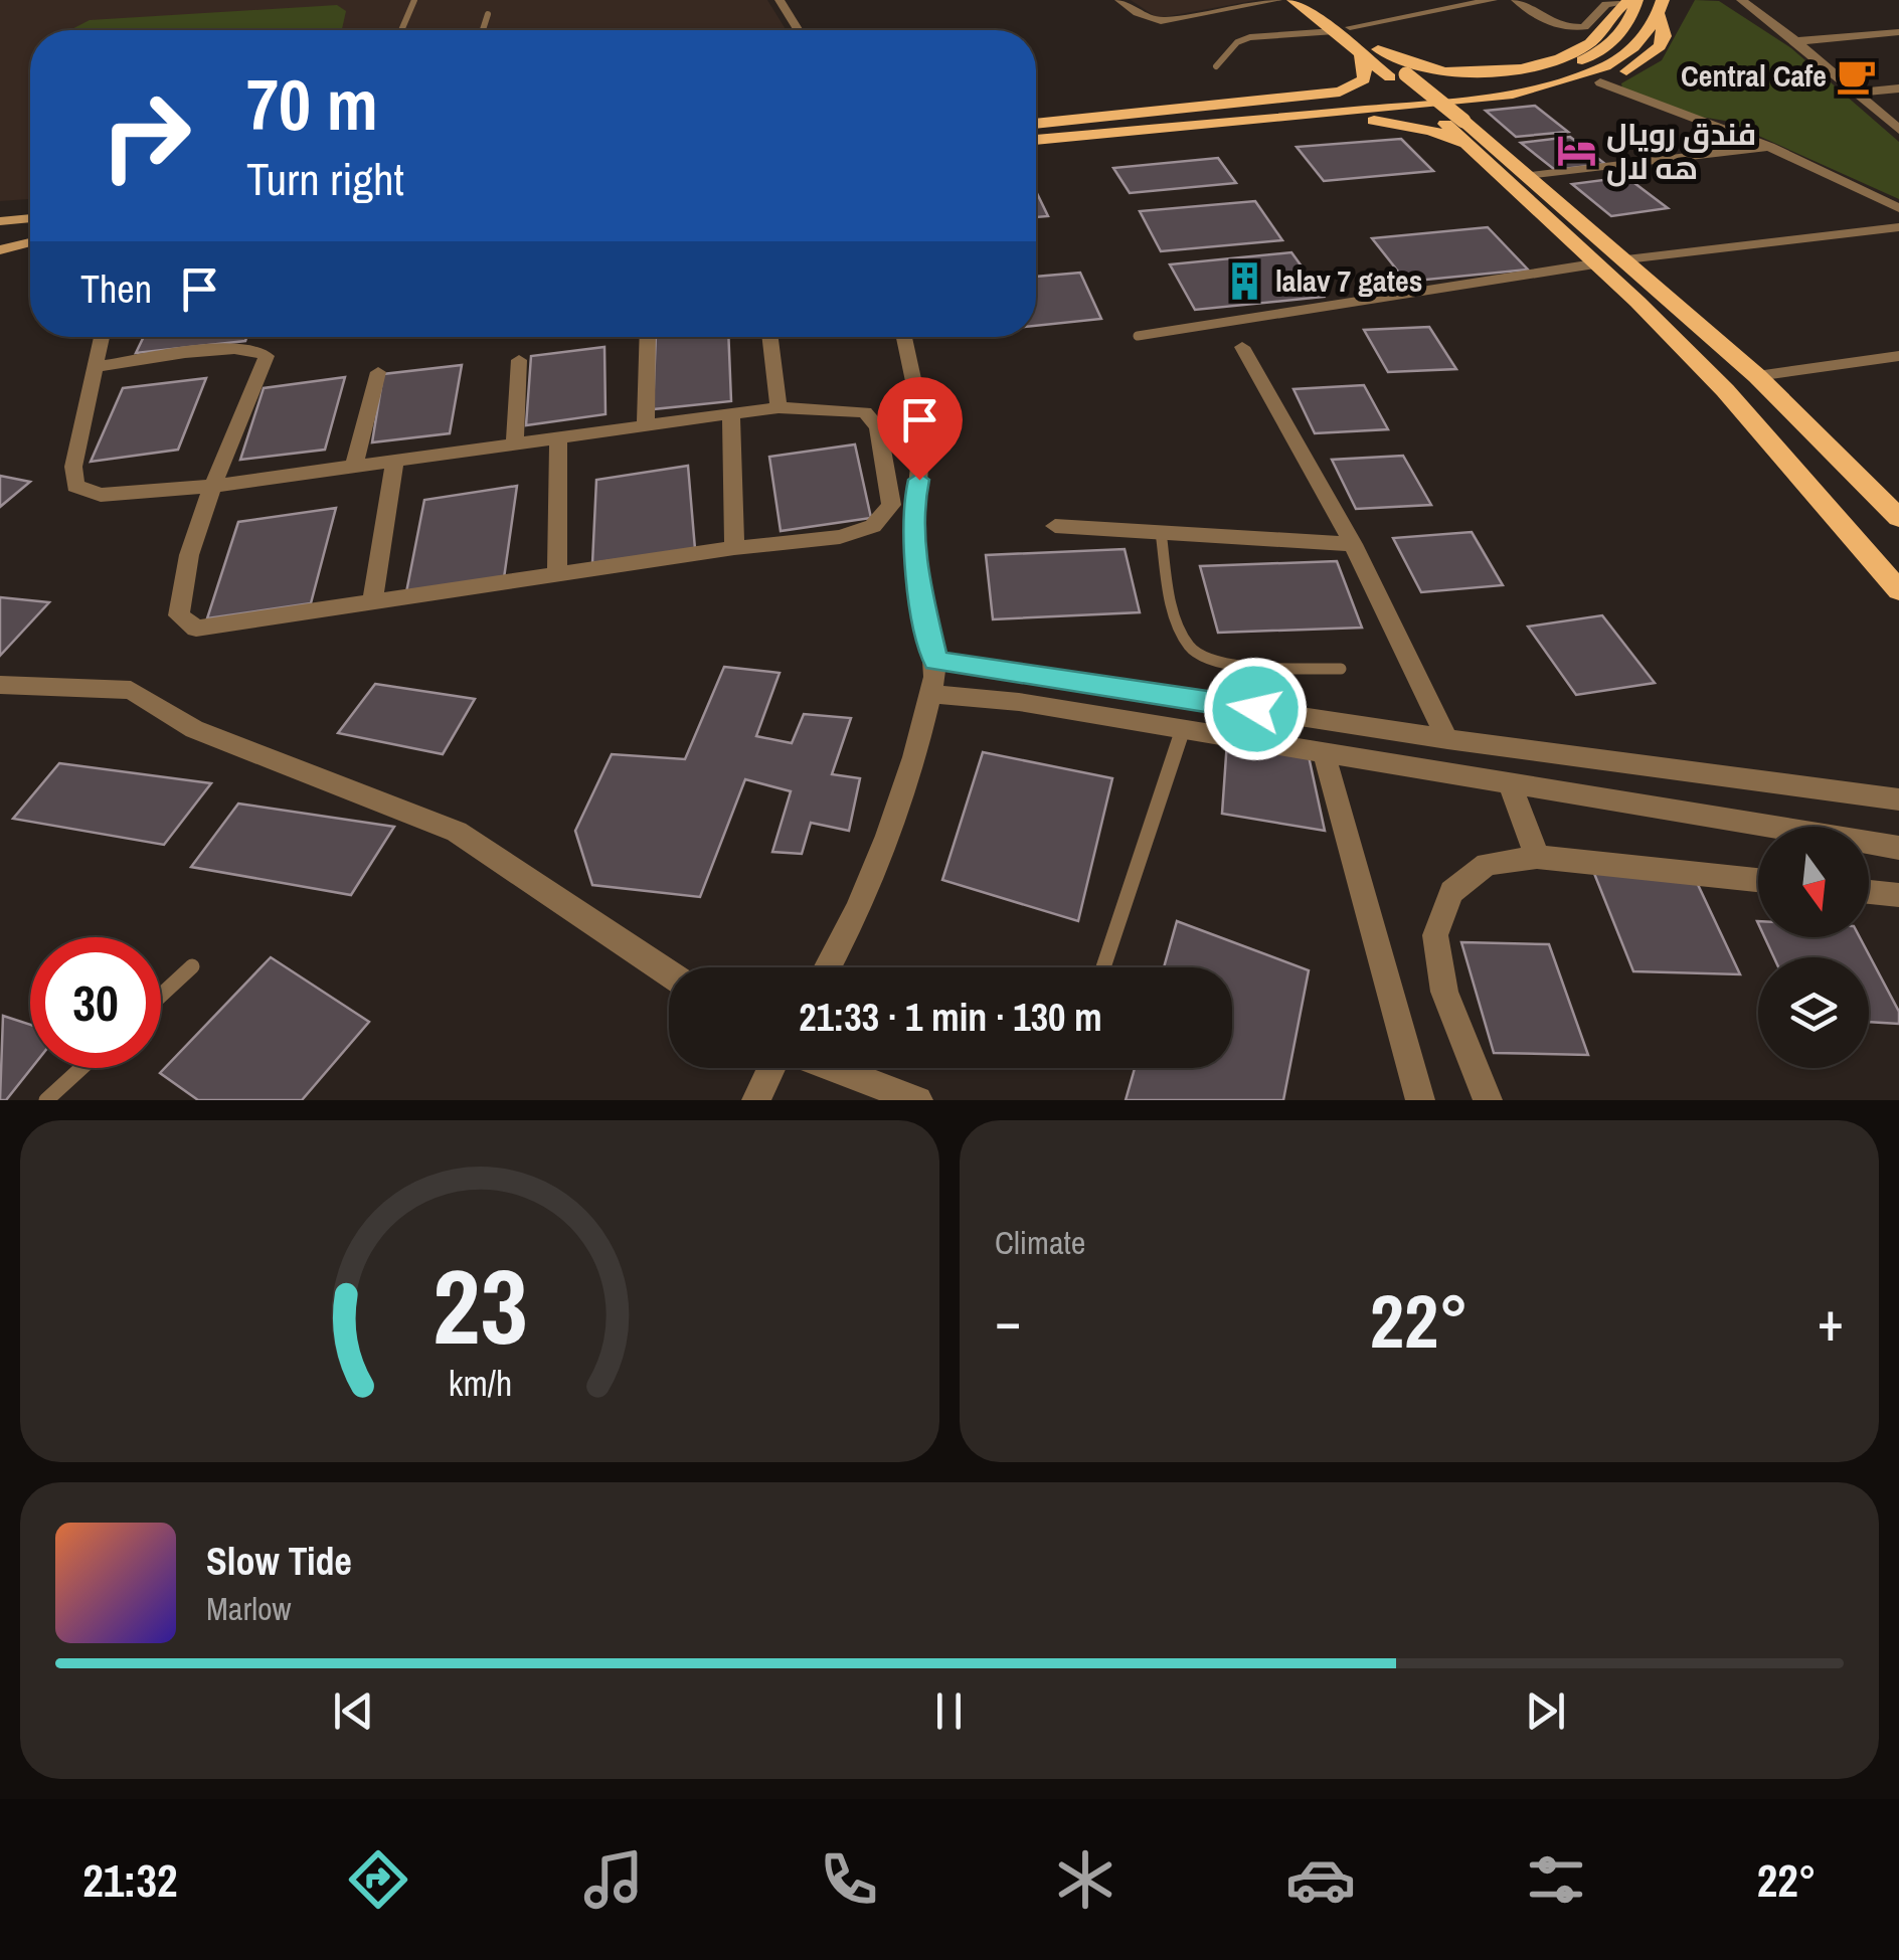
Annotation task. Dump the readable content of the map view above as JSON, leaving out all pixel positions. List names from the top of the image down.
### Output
{
  "places": {
    "cafe": ["Central Cafe"],
    "hotel": ["فندق رويال هه لال"],
    "building": ["lalav 7 gates"]
  },
  "north": "bottom",
  "page": {
    "turn": ["70 m", "Turn right"],
    "then": "Then",
    "limit": "30",
    "trip": "21:33 · 1 min · 130 m",
    "tile": "Climate",
    "heat": ["−", "22°", "+"],
    "song": ["Slow Tide", "Marlow"],
    "tabs": ["21:32", "22°"],
    "gauge": ["23", "km/h"]
  }
}
